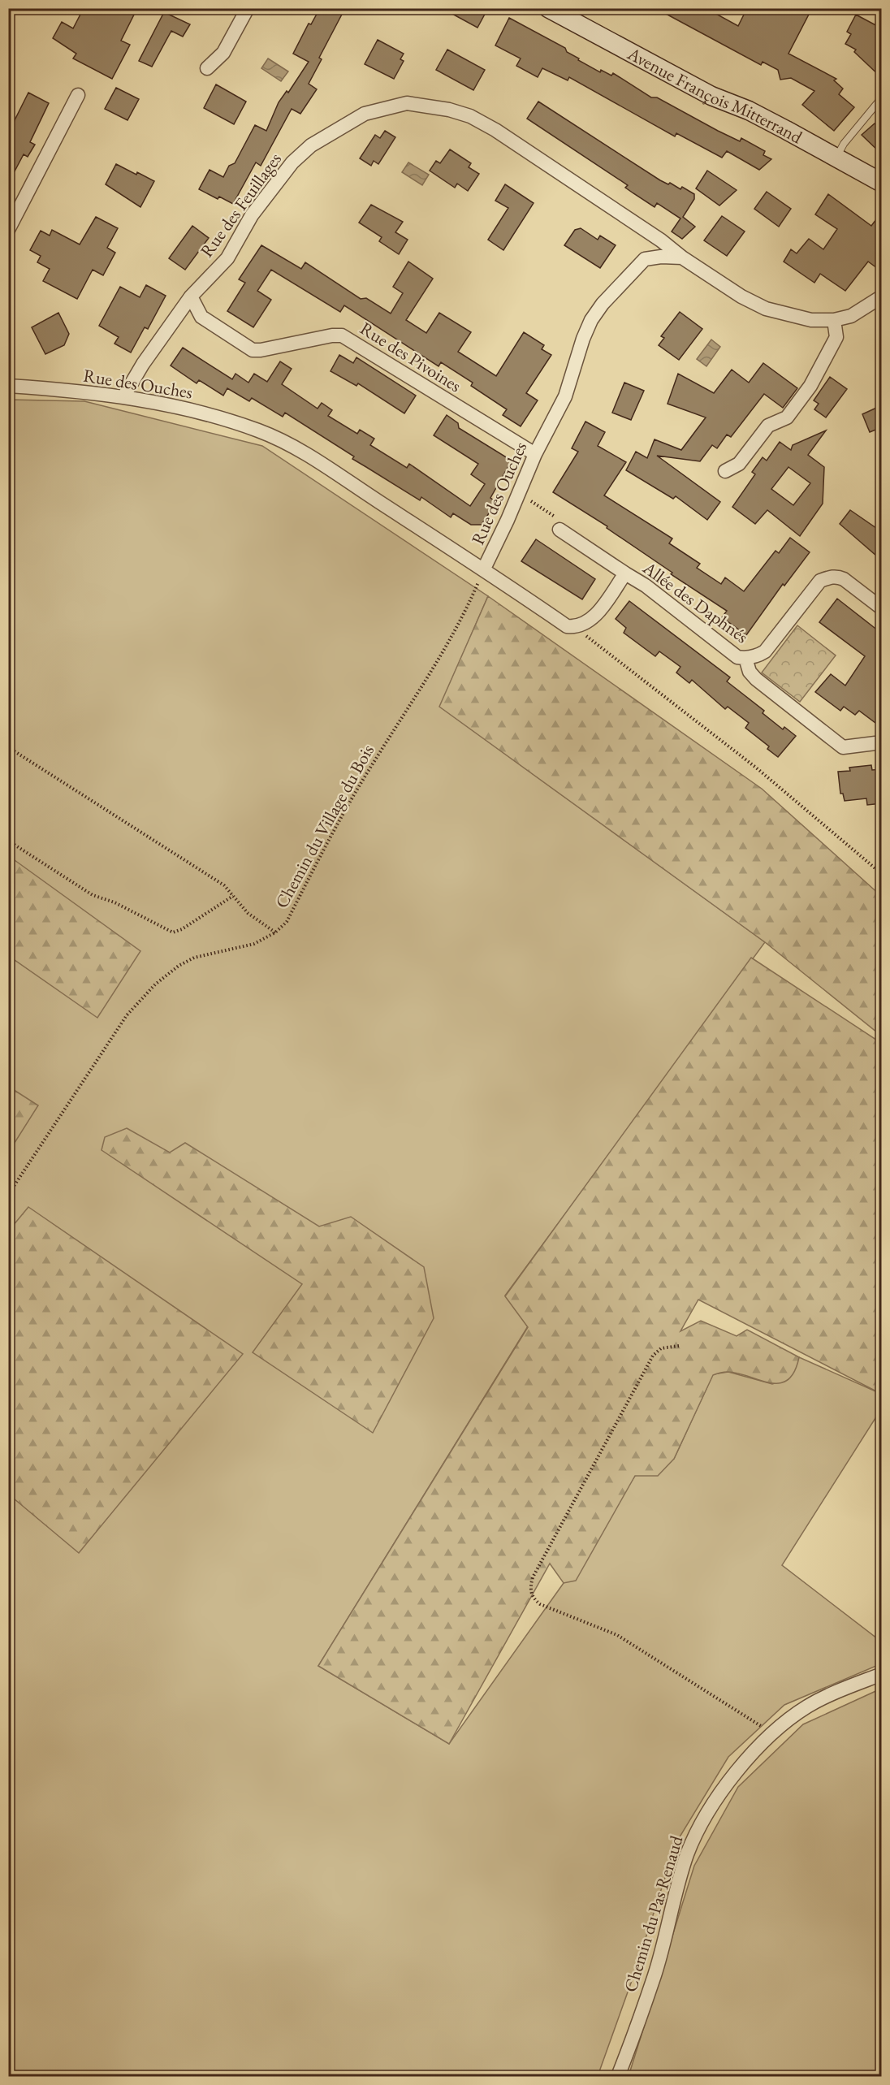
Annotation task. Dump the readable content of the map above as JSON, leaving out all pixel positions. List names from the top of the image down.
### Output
{
  "streets": {
    "main road": ["Avenue François Mitterrand"],
    "street": [
      "Rue des Feuillages",
      "Rue des Pivoines",
      "Rue des Ouches",
      "Allée des Daphnés",
      "Chemin du Pas Renaud"
    ],
    "path": ["Chemin du Village du Bois"]
  },
  "crossings": [
    ["Rue des Feuillages", "Rue des Pivoines"],
    ["Rue des Feuillages", "Rue des Ouches"],
    ["Rue des Pivoines", "Rue des Ouches"],
    ["Rue des Ouches", "Chemin du Village du Bois"]
  ]
}
